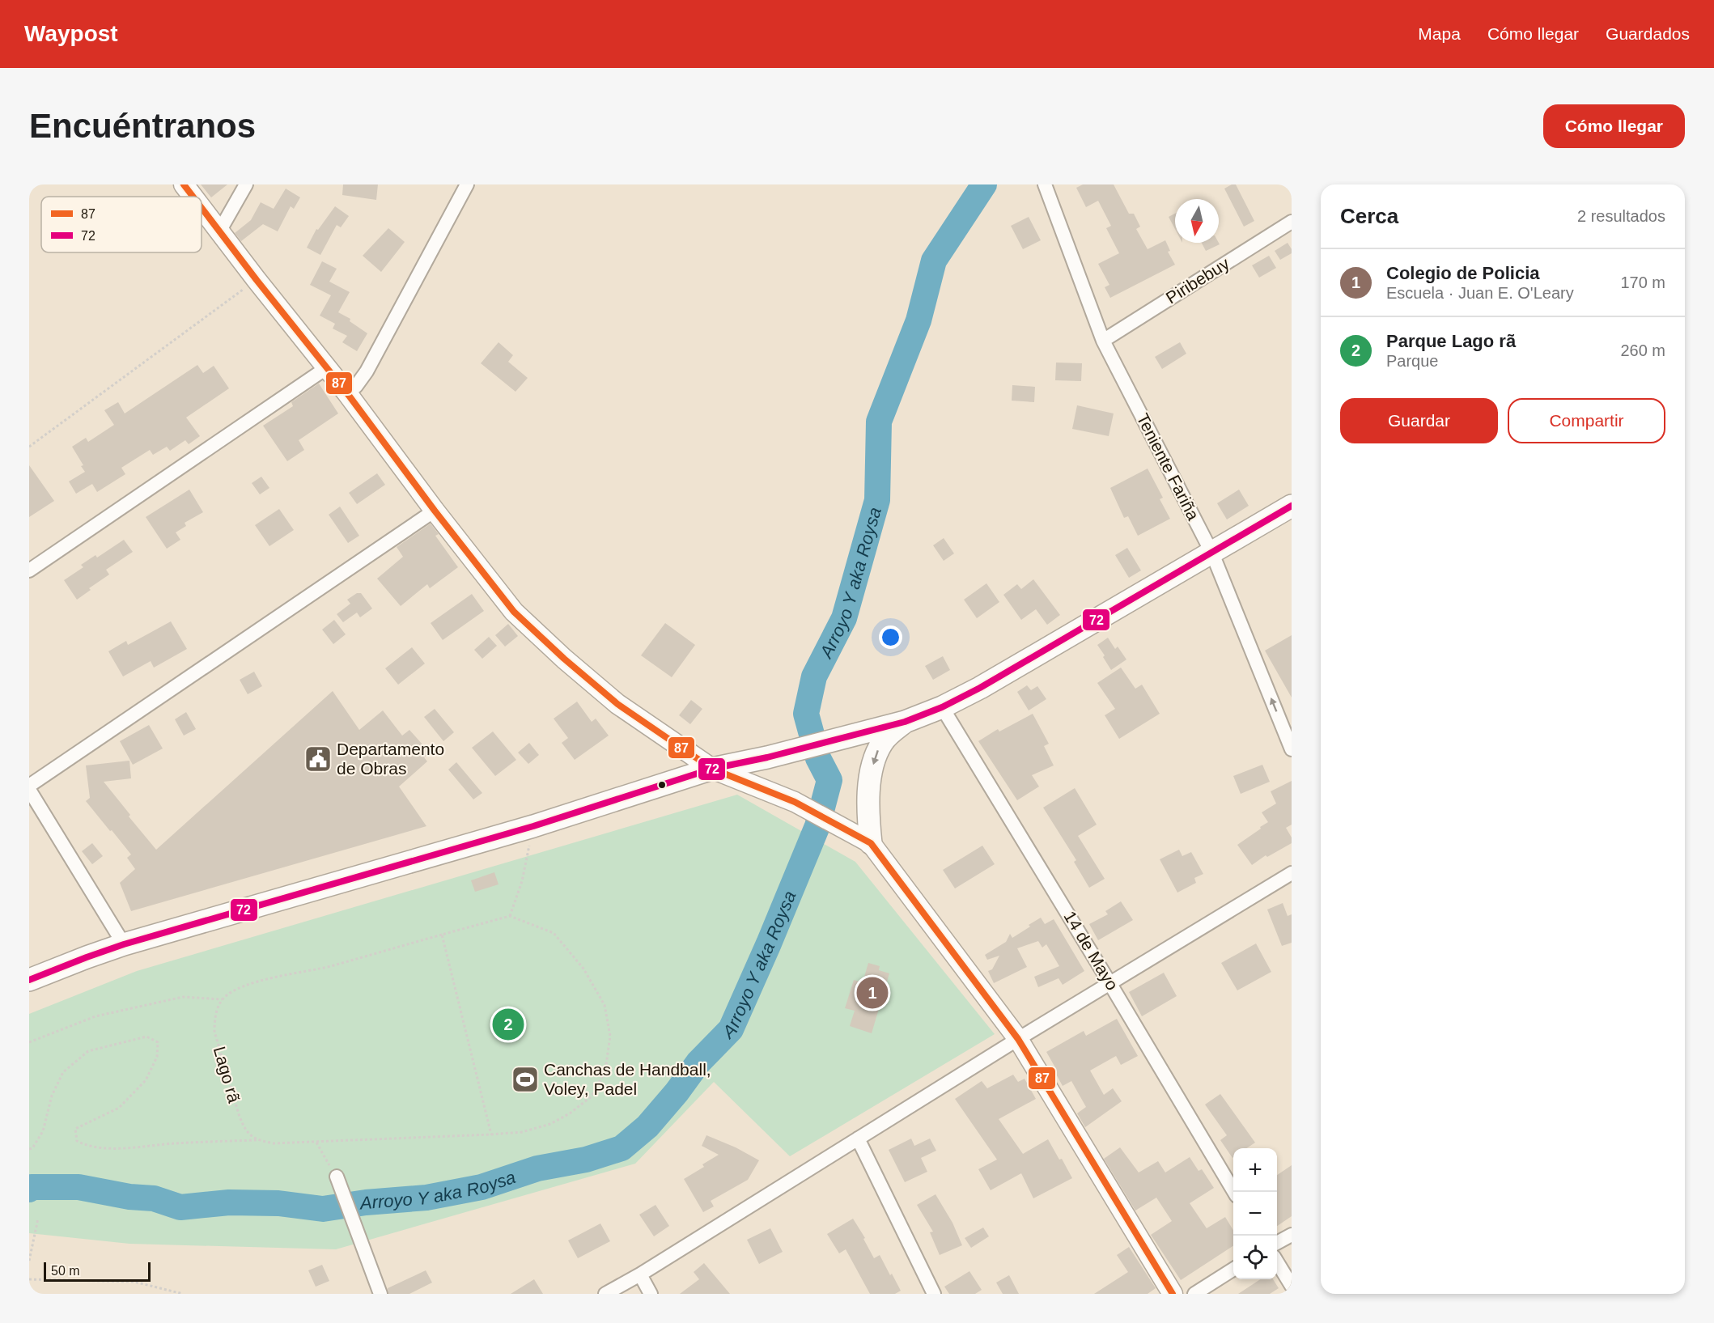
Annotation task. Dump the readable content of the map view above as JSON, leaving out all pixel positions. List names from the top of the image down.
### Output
{
  "streets": {
    "street": ["Piribebuy", "Teniente Fariña", "14 de Mayo"],
    "path": ["Lago rã"]
  },
  "crossings": [
    ["Piribebuy", "Teniente Fariña"]
  ],
  "water": ["Arroyo Y aka Roysa"],
  "places": {
    "public building": ["Departamento de Obras"],
    "sports": ["Canchas de Handball, Voley, Padel"]
  },
  "lines": ["transit line 87", "transit line 72"],
  "legend": ["87", "72"],
  "scale_bar": "50 m",
  "north": "bottom",
  "page": {
    "header": "Waypost",
    "nav": ["Mapa", "Cómo llegar", "Guardados"],
    "buttons": [
      "Cómo llegar",
      ["Guardar", "Compartir"]
    ],
    "title": "Encuéntranos",
    "heading": ["Cerca", "2 resultados"],
    "list": [
      {
        "mark": "1",
        "name": "Colegio de Policia",
        "note": "Escuela · Juan E. O'Leary",
        "value": "170 m"
      },
      {
        "mark": "2",
        "name": "Parque Lago rã",
        "note": "Parque",
        "value": "260 m"
      }
    ],
    "pins": ["1", "2"],
    "map_buttons": ["+", "−"],
    "scale": "50 m"
  }
}
